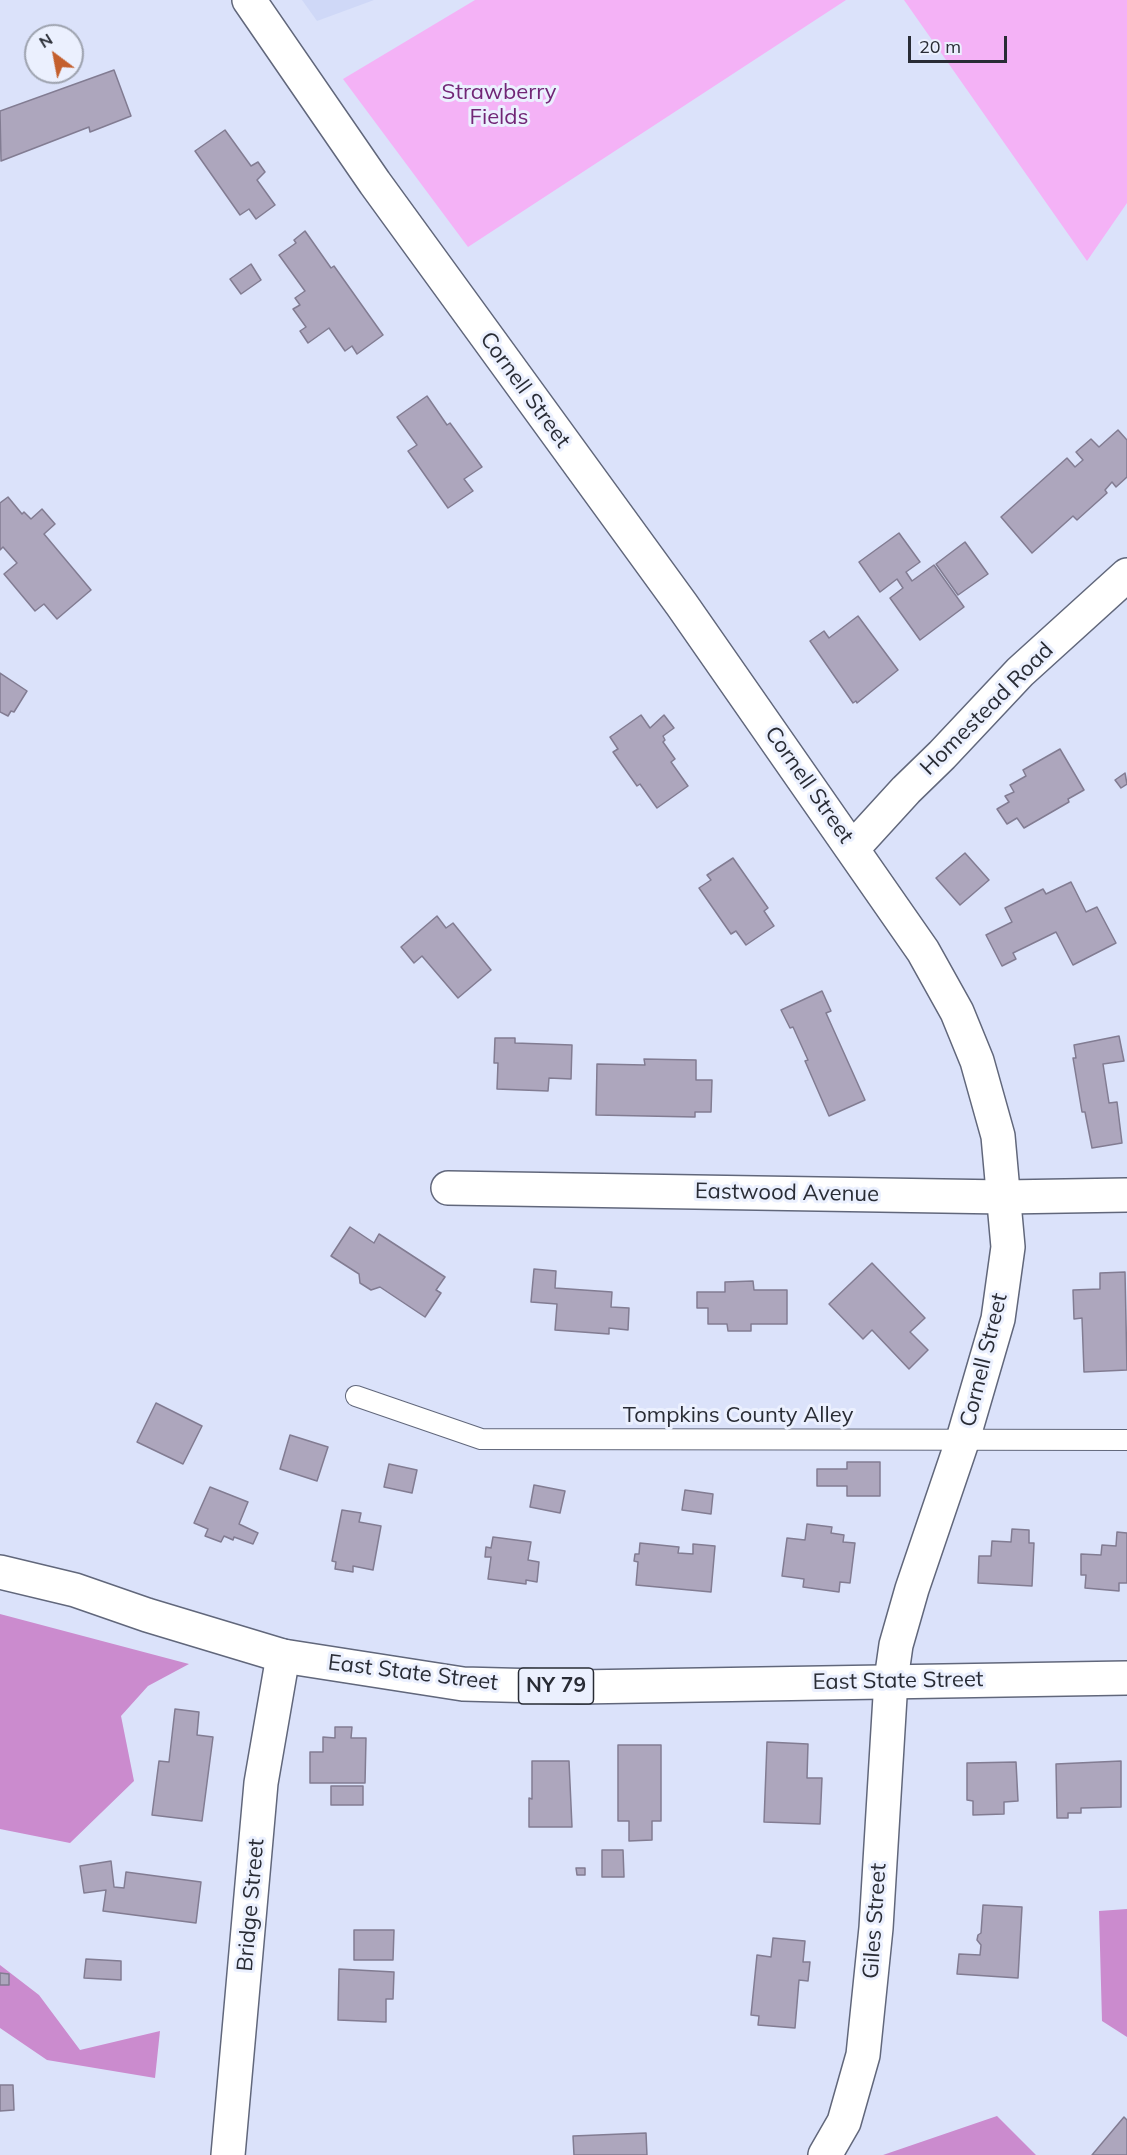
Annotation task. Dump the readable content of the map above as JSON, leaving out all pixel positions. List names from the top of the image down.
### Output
{
  "streets": {
    "main road": [
      "Cornell Street",
      "Homestead Road",
      "Eastwood Avenue",
      "East State Street",
      "NY 79",
      "Bridge Street",
      "Giles Street"
    ],
    "lane": ["Tompkins County Alley"]
  },
  "crossings": [
    ["Cornell Street", "Homestead Road"],
    ["Cornell Street", "Eastwood Avenue"],
    ["Cornell Street", "Tompkins County Alley"],
    ["Cornell Street", "East State Street"],
    ["Cornell Street", "Giles Street"],
    ["East State Street", "Bridge Street"],
    ["East State Street", "Giles Street"]
  ],
  "parks": ["Strawberry Fields"],
  "scale_bar": "20 m",
  "north": "top left"
}
